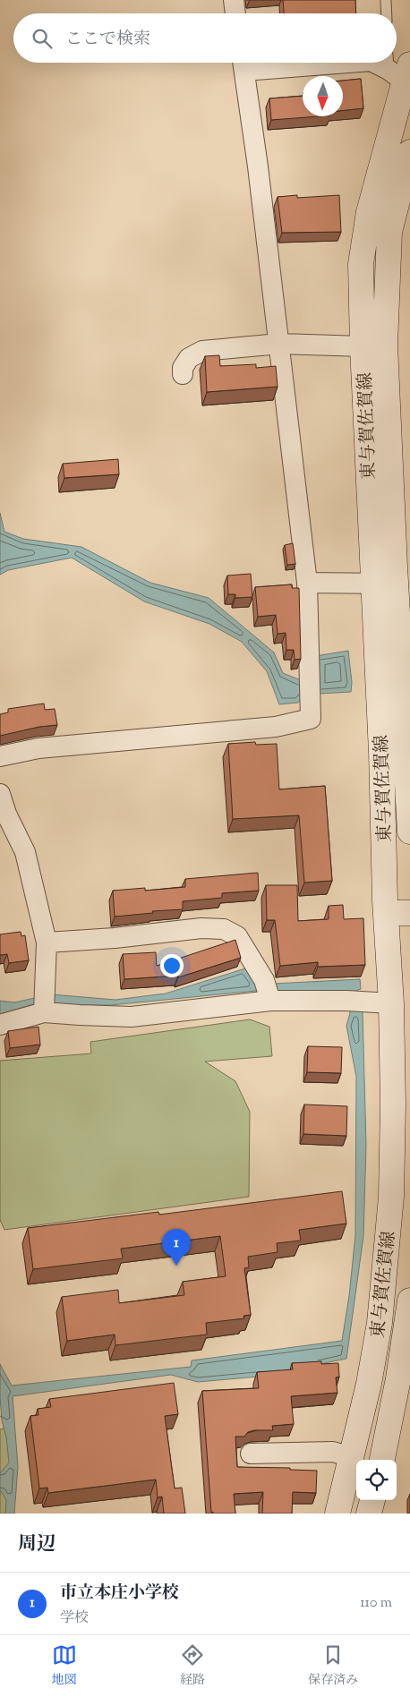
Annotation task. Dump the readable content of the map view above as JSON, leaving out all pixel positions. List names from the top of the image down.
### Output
{
  "streets": {
    "main road": ["東与賀佐賀線"]
  },
  "north": "bottom",
  "page": {
    "search": "ここで検索",
    "pins": "1",
    "heading": "周辺",
    "list": [
      {
        "mark": "1",
        "name": "市立本庄小学校",
        "note": "学校",
        "value": "110 m"
      }
    ],
    "nav": ["地図", "経路", "保存済み"]
  }
}
